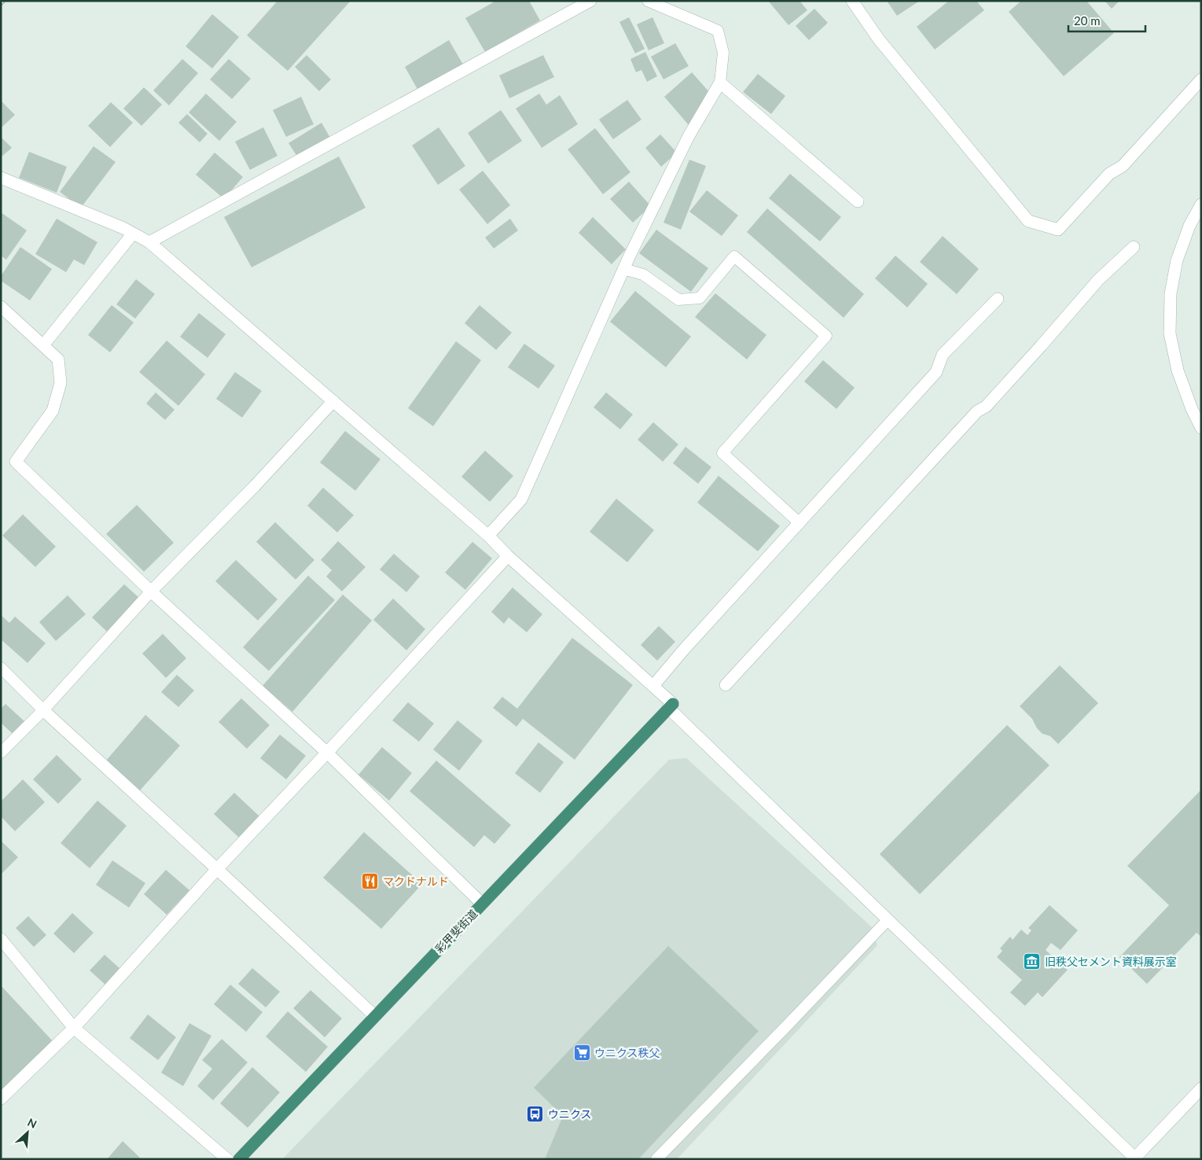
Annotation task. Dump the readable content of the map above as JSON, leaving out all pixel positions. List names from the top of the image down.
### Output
{
  "streets": {
    "highway": ["彩甲斐街道"]
  },
  "places": {
    "restaurant": ["マクドナルド"],
    "museum": ["旧秩父セメント資料展示室"],
    "supermarket": ["ウニクス秩父"],
    "bus stop": ["ウニクス"]
  },
  "scale_bar": "20 m",
  "north": "top right"
}
